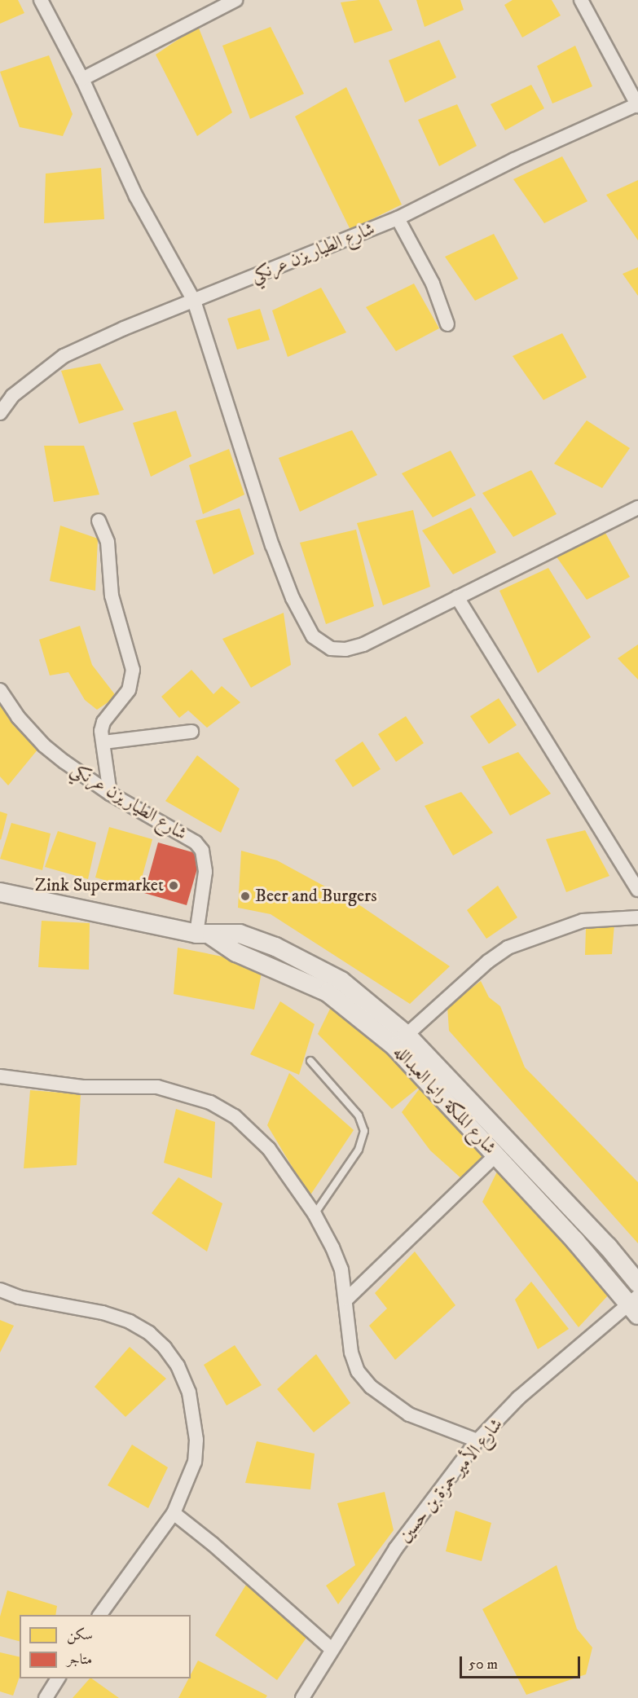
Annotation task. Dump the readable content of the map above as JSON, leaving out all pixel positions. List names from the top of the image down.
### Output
{
  "streets": {
    "main road": ["شارع الملكة رانيا العبدالله"],
    "street": ["شارع الطيار يزن عرنكي", "شارع الأمير حمزة بن حسين"]
  },
  "crossings": [
    ["شارع الطيار يزن عرنكي", "شارع الملكة رانيا العبدالله"],
    ["شارع الملكة رانيا العبدالله", "شارع الأمير حمزة بن حسين"]
  ],
  "places": ["Zink Supermarket", "Beer and Burgers"],
  "legend": ["سكن", "متاجر"],
  "scale_bar": "50 m"
}
